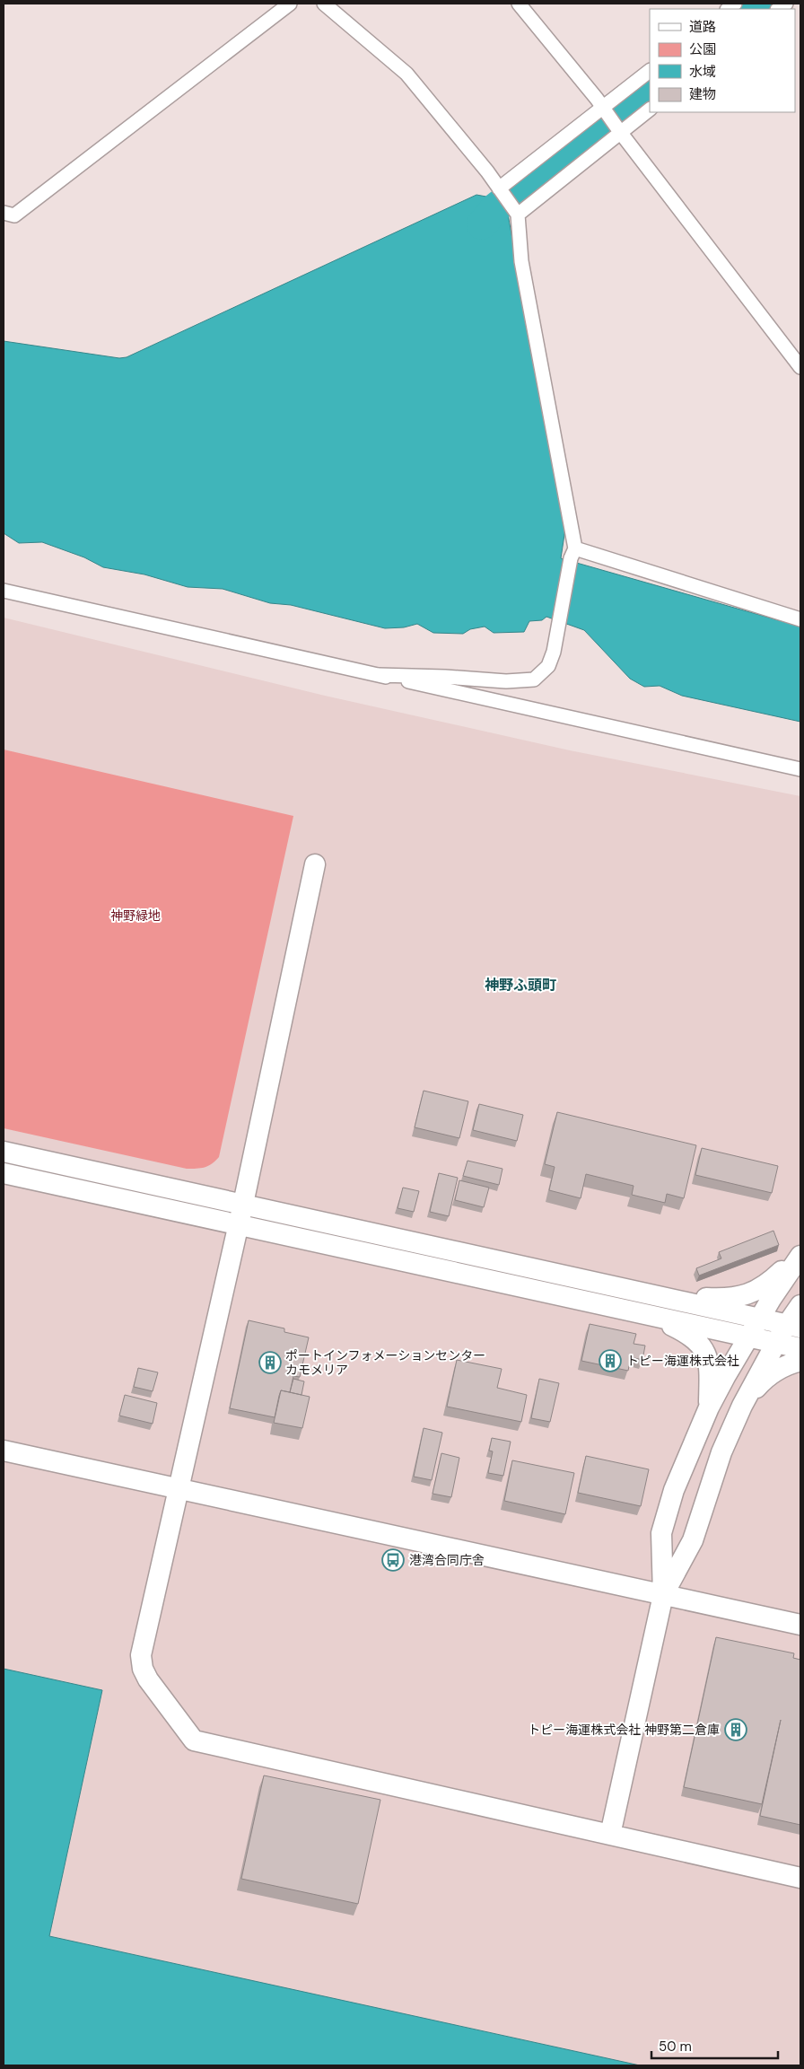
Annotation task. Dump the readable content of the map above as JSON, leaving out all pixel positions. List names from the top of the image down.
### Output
{
  "districts": ["神野ふ頭町"],
  "parks": ["神野緑地"],
  "places": {
    "building": ["トピー海運株式会社", "ポートインフォメーションセンター カモメリア", "トピー海運株式会社 神野第二倉庫"],
    "bus stop": ["港湾合同庁舎"]
  },
  "legend": [
    "道路",
    "公園",
    "水域",
    "建物"
  ],
  "scale_bar": "50 m"
}
